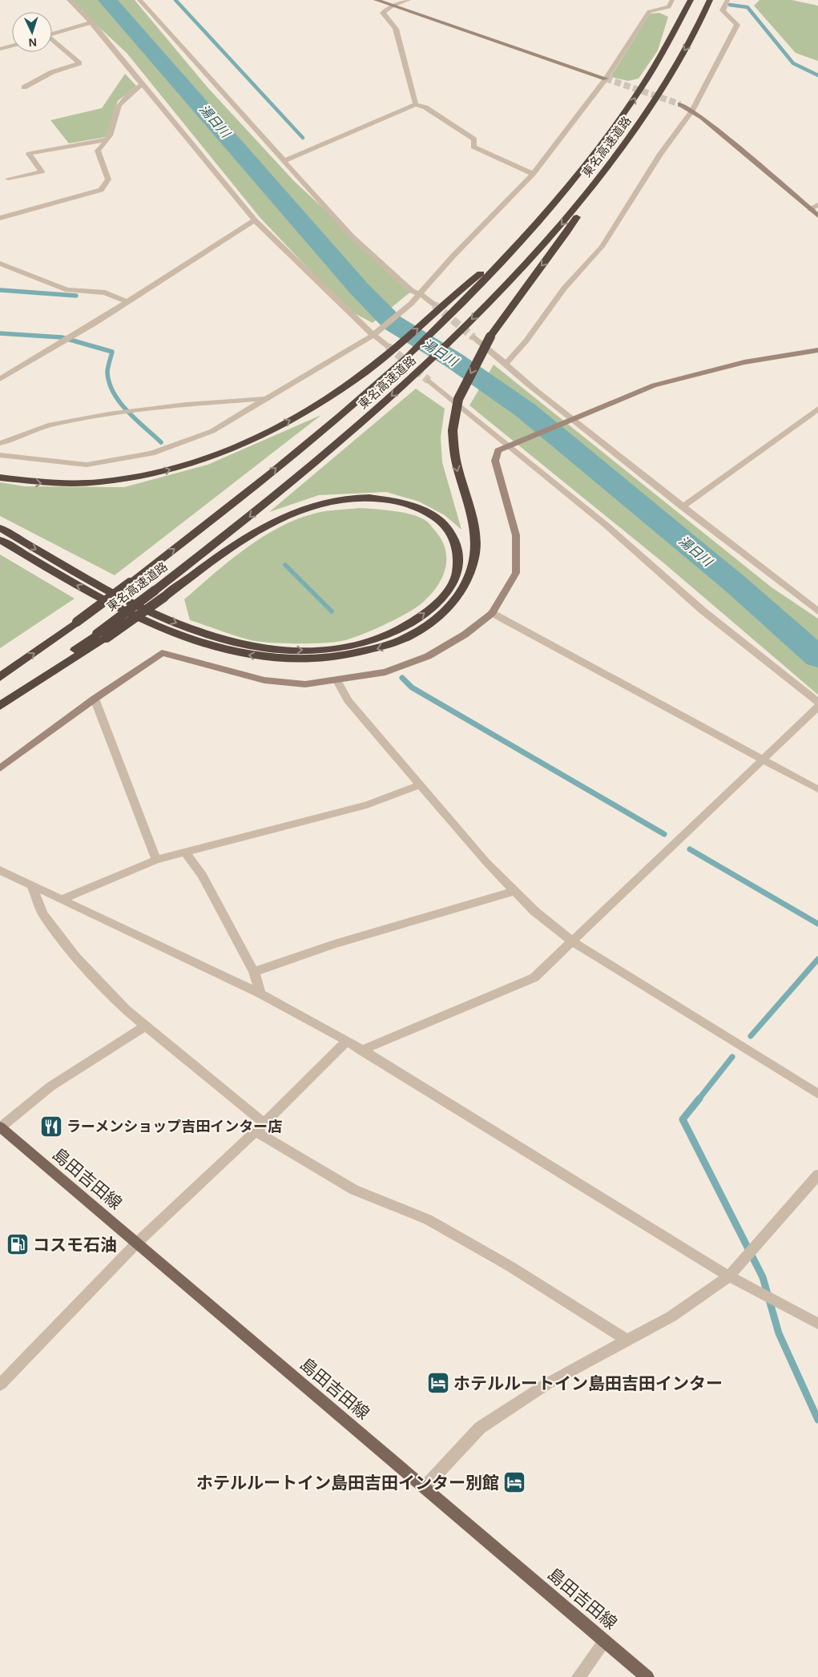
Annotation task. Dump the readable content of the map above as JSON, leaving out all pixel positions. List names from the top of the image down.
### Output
{
  "streets": {
    "highway": ["東名高速道路"],
    "main road": ["島田吉田線"]
  },
  "water": ["湯日川"],
  "places": {
    "restaurant": ["ラーメンショップ吉田インター店"],
    "fuel station": ["コスモ石油"],
    "hotel": ["ホテルルートイン島田吉田インター", "ホテルルートイン島田吉田インター別館"]
  },
  "north": "bottom"
}
